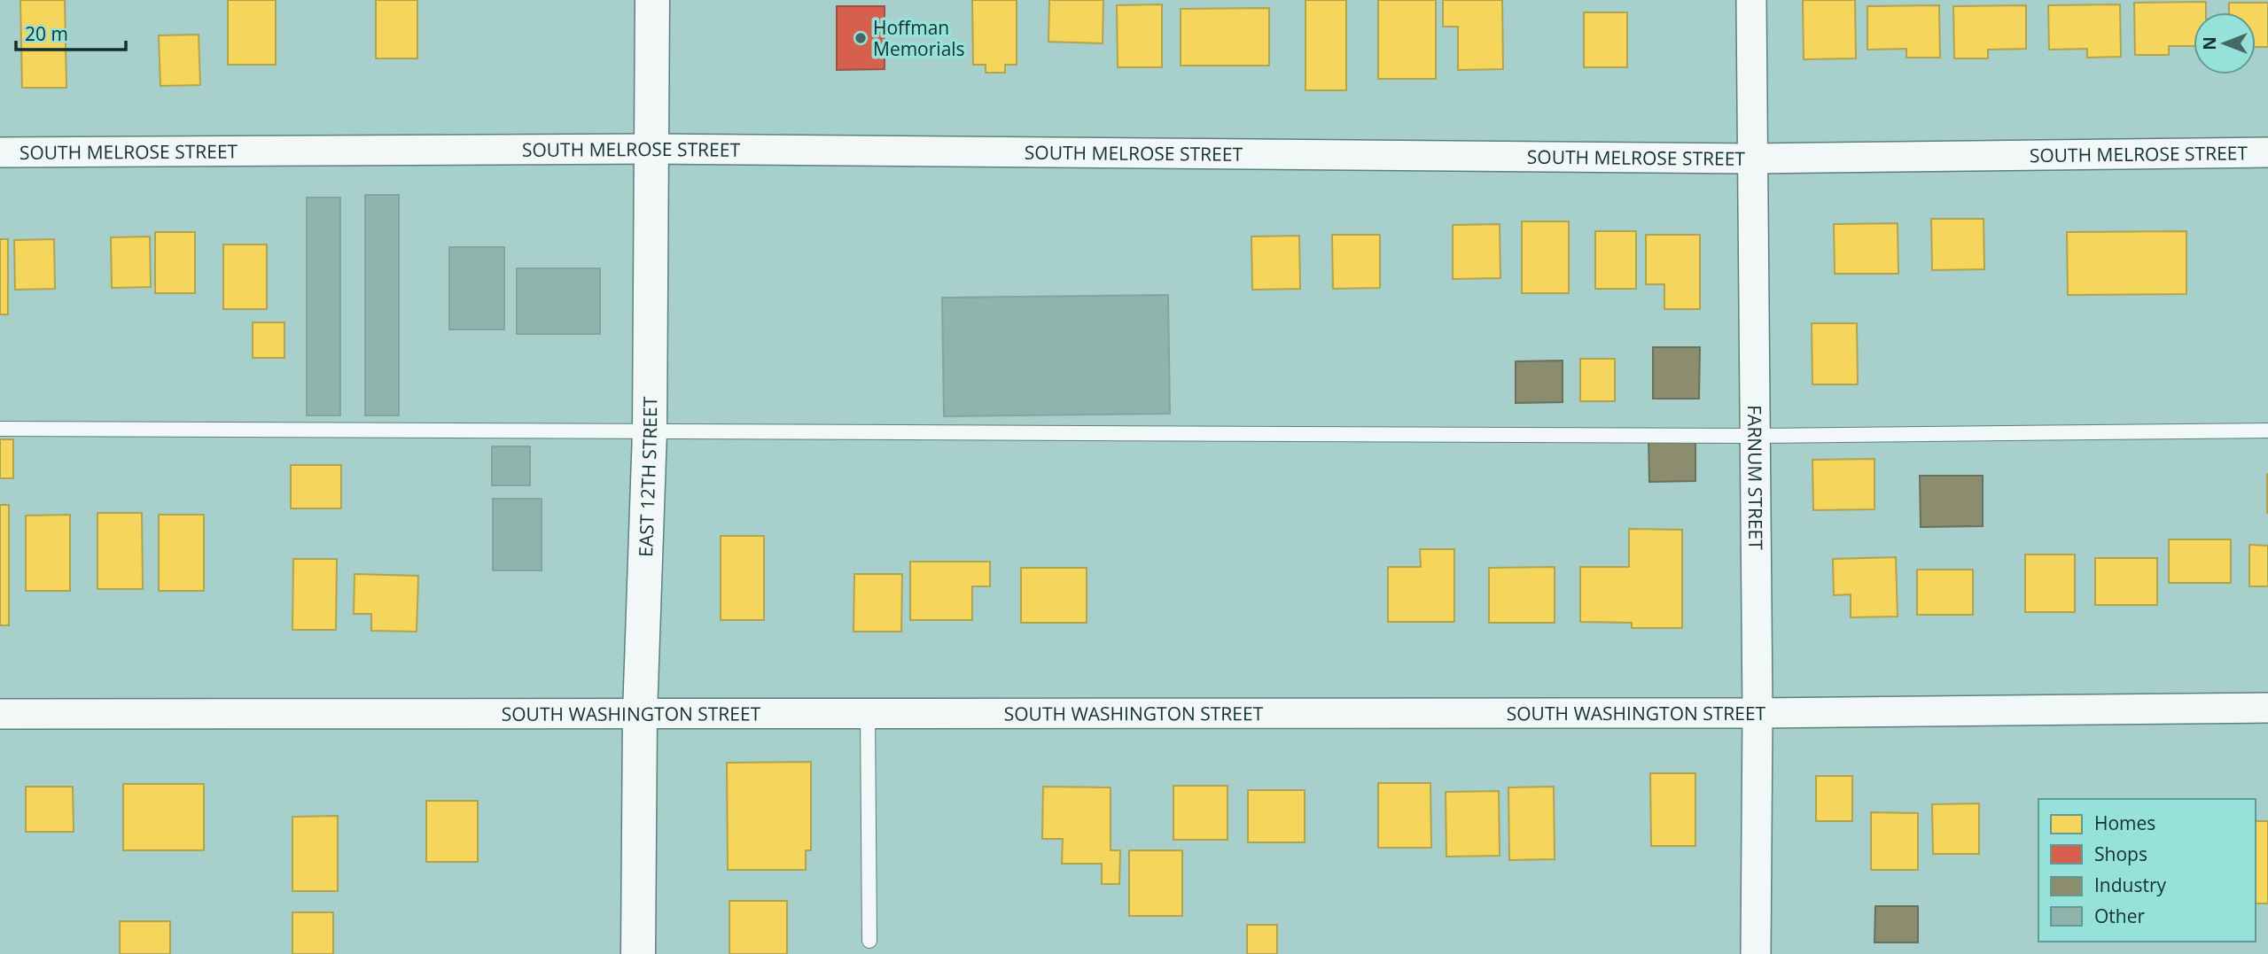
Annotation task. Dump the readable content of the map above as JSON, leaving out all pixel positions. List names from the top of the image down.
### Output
{
  "streets": {
    "street": [
      "SOUTH MELROSE STREET",
      "EAST 12TH STREET",
      "FARNUM STREET",
      "SOUTH WASHINGTON STREET"
    ]
  },
  "crossings": [
    ["SOUTH MELROSE STREET", "EAST 12TH STREET"],
    ["SOUTH MELROSE STREET", "FARNUM STREET"],
    ["EAST 12TH STREET", "SOUTH WASHINGTON STREET"],
    ["FARNUM STREET", "SOUTH WASHINGTON STREET"]
  ],
  "places": ["Hoffman Memorials"],
  "legend": [
    "Homes",
    "Shops",
    "Industry",
    "Other"
  ],
  "scale_bar": "20 m",
  "north": "left"
}
